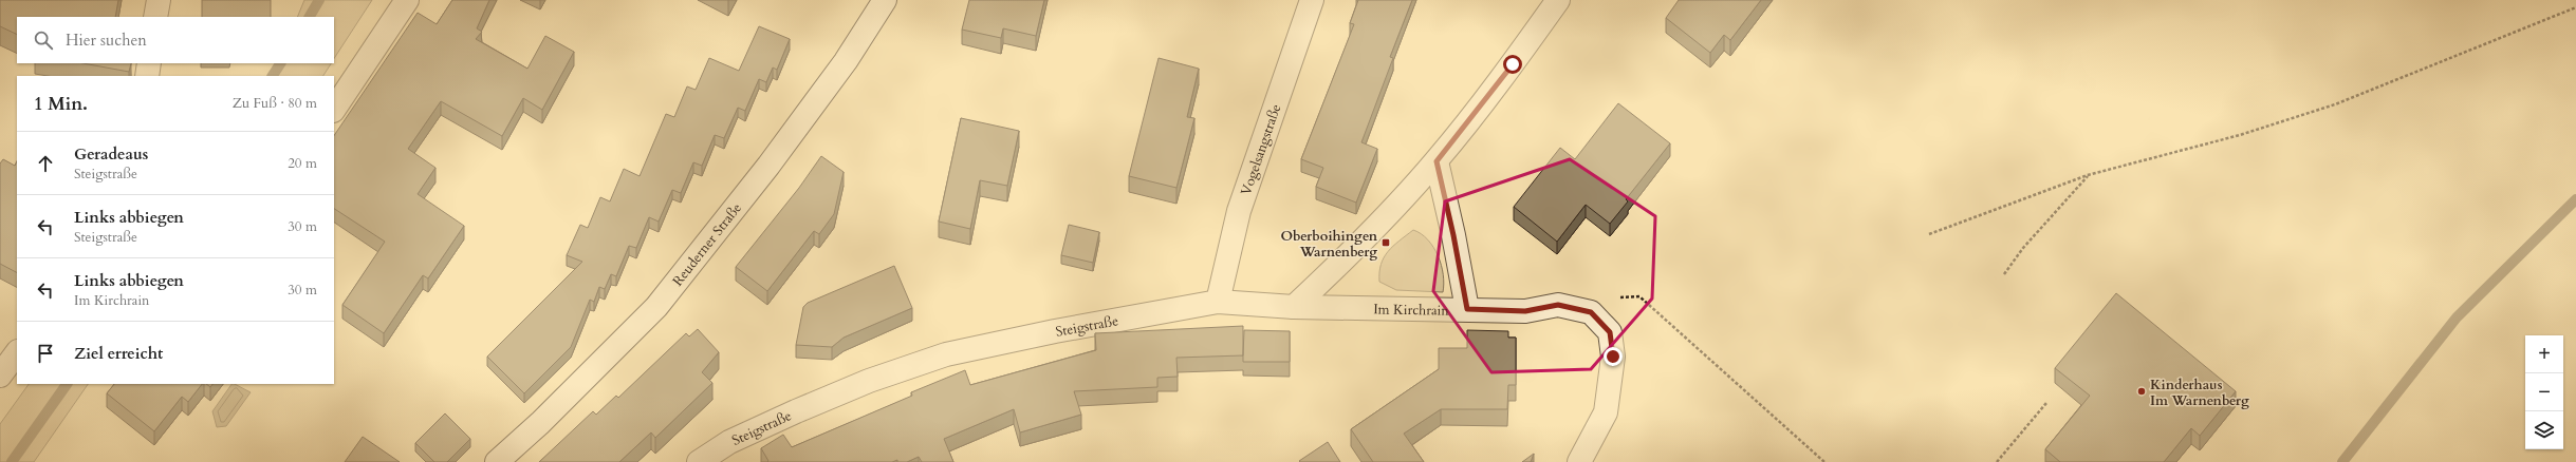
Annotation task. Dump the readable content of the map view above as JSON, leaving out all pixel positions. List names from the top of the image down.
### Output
{
  "streets": {
    "street": [
      "Vogelsangstraße",
      "Reuderner Straße",
      "Im Kirchrain",
      "Steigstraße"
    ]
  },
  "crossings": [
    ["Vogelsangstraße", "Steigstraße"],
    ["Im Kirchrain", "Steigstraße"]
  ],
  "places": {
    "transit": ["Oberboihingen Warnenberg"],
    "other": ["Kinderhaus Im Warnenberg"]
  },
  "page": {
    "search": "Hier suchen",
    "heading": ["1 Min.", "Zu Fuß · 80 m"],
    "list": [
      ["Geradeaus", "Steigstraße", "20 m"],
      ["Links abbiegen", "Steigstraße", "30 m"],
      ["Links abbiegen", "Im Kirchrain", "30 m"],
      "Ziel erreicht"
    ],
    "map_buttons": ["+", "−"]
  }
}
